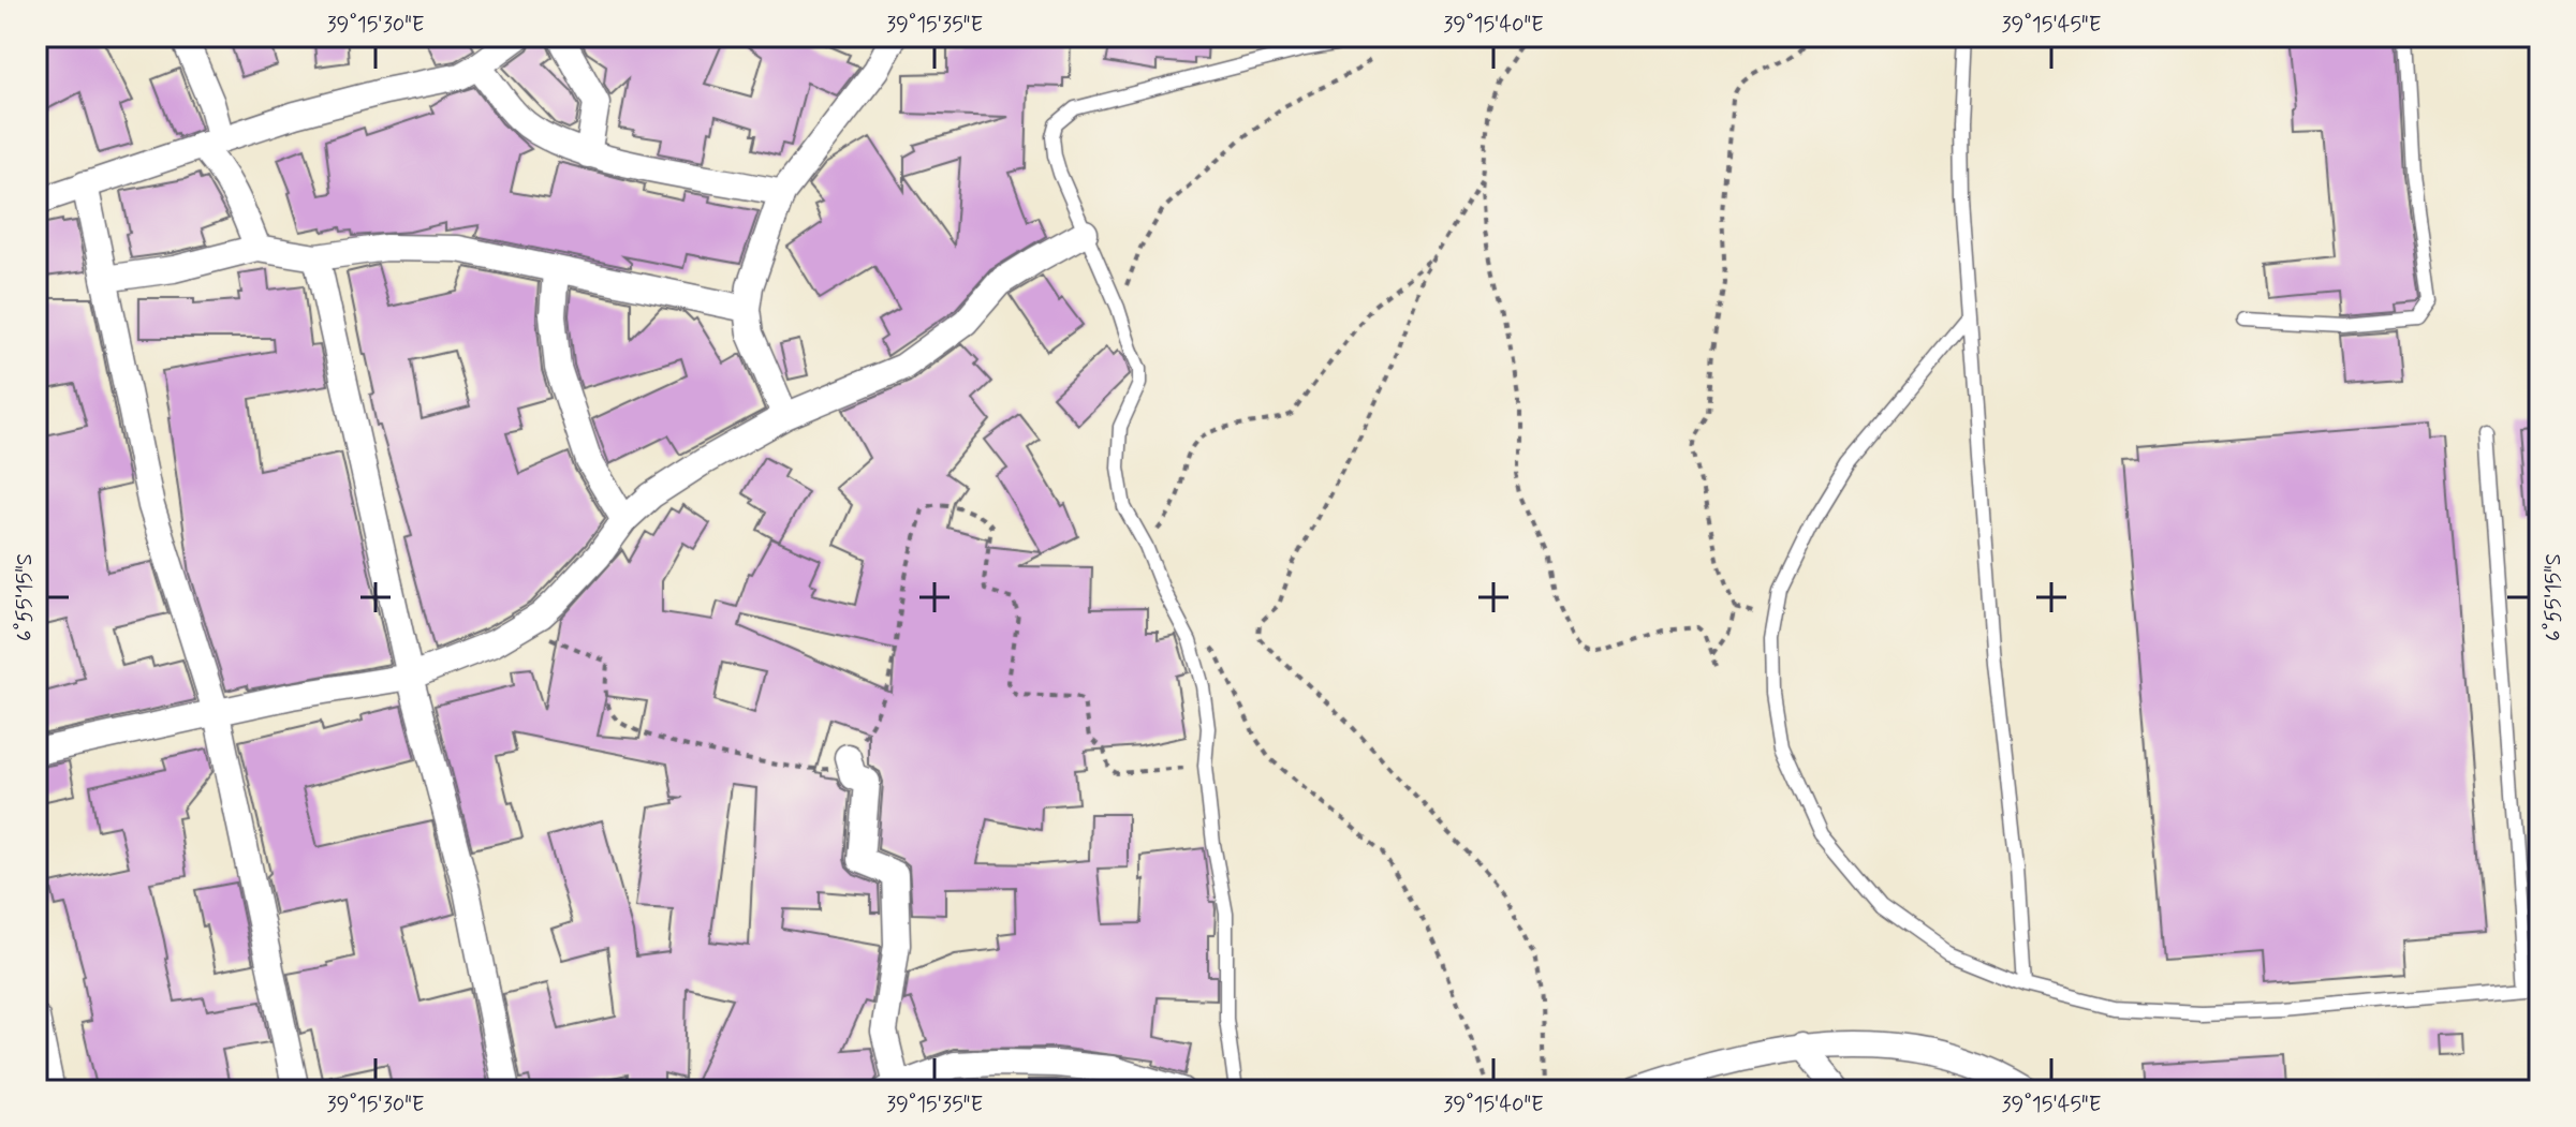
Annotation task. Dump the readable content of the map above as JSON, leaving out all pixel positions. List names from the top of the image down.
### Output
{
  "coordinates": [
    "39°15'30\"E",
    "39°15'35\"E",
    "39°15'40\"E",
    "39°15'45\"E",
    "6°55'15\"S"
  ]
}
